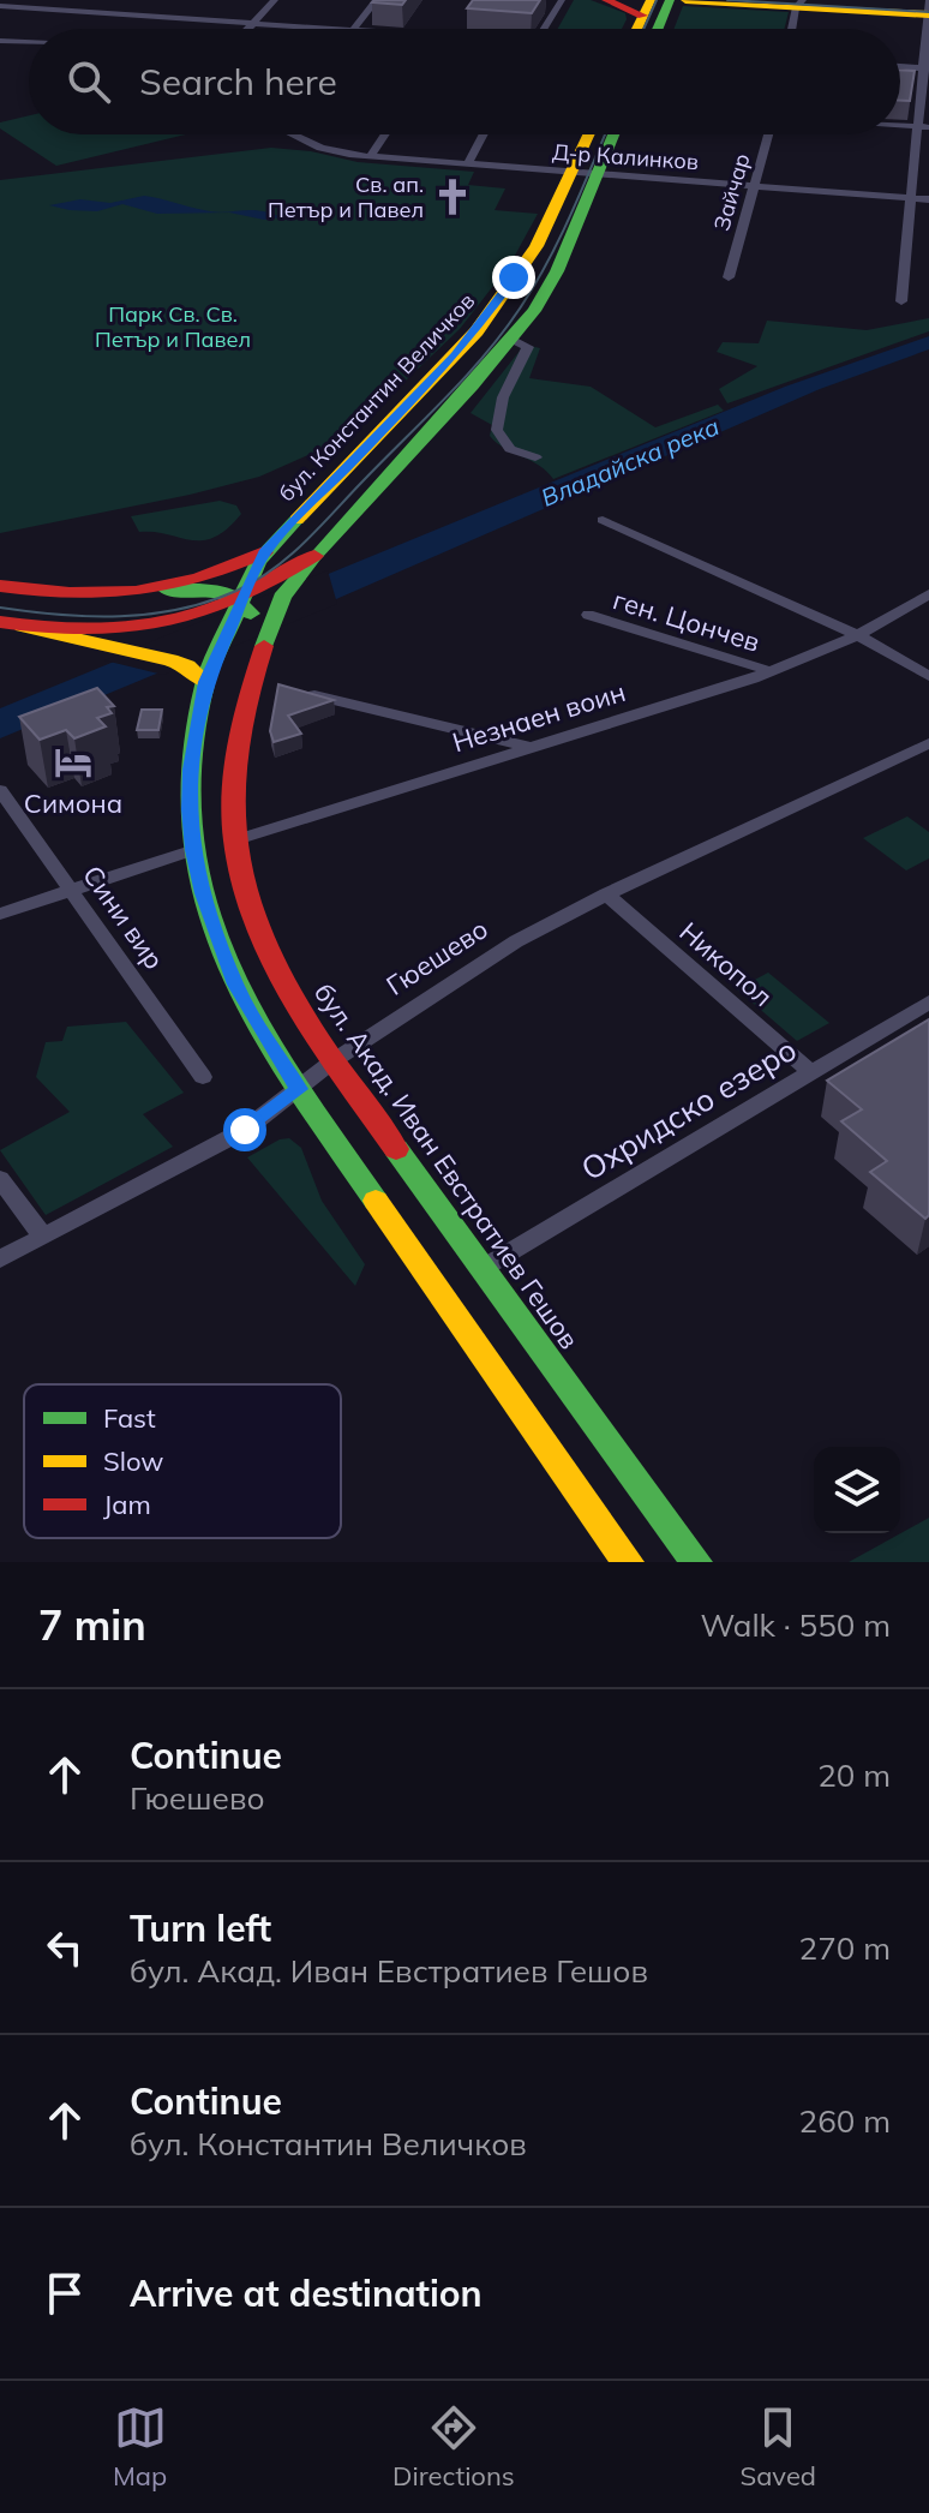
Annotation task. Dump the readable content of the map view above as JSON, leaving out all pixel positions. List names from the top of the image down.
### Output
{
  "streets": {
    "main road": ["бул. Константин Величков", "бул. Акад. Иван Евстратиев Гешов"],
    "street": [
      "Д-р Калинков",
      "Зайчар",
      "ген. Цончев",
      "Незнаен воин",
      "Сини вир",
      "Гюешево",
      "Никопол",
      "Охридско езеро"
    ]
  },
  "crossings": [
    ["Д-р Калинков", "Зайчар"],
    ["Д-р Калинков", "бул. Константин Величков"],
    ["ген. Цончев", "Незнаен воин"],
    ["Незнаен воин", "бул. Акад. Иван Евстратиев Гешов"],
    ["Гюешево", "Никопол"],
    ["Гюешево", "бул. Акад. Иван Евстратиев Гешов"],
    ["Никопол", "Охридско езеро"],
    ["Охридско езеро", "бул. Акад. Иван Евстратиев Гешов"]
  ],
  "water": ["Владайска река"],
  "parks": ["Парк Св. Св. Петър и Павел"],
  "places": {
    "church": ["Св. ап. Петър и Павел"],
    "hotel": ["Симона"]
  },
  "legend": ["Fast", "Slow", "Jam"],
  "page": {
    "search": "Search here",
    "heading": ["7 min", "Walk · 550 m"],
    "list": [
      ["Continue", "Гюешево", "20 m"],
      ["Turn left", "бул. Акад. Иван Евстратиев Гешов", "270 m"],
      ["Continue", "бул. Константин Величков", "260 m"],
      "Arrive at destination"
    ],
    "nav": ["Map", "Directions", "Saved"]
  }
}
